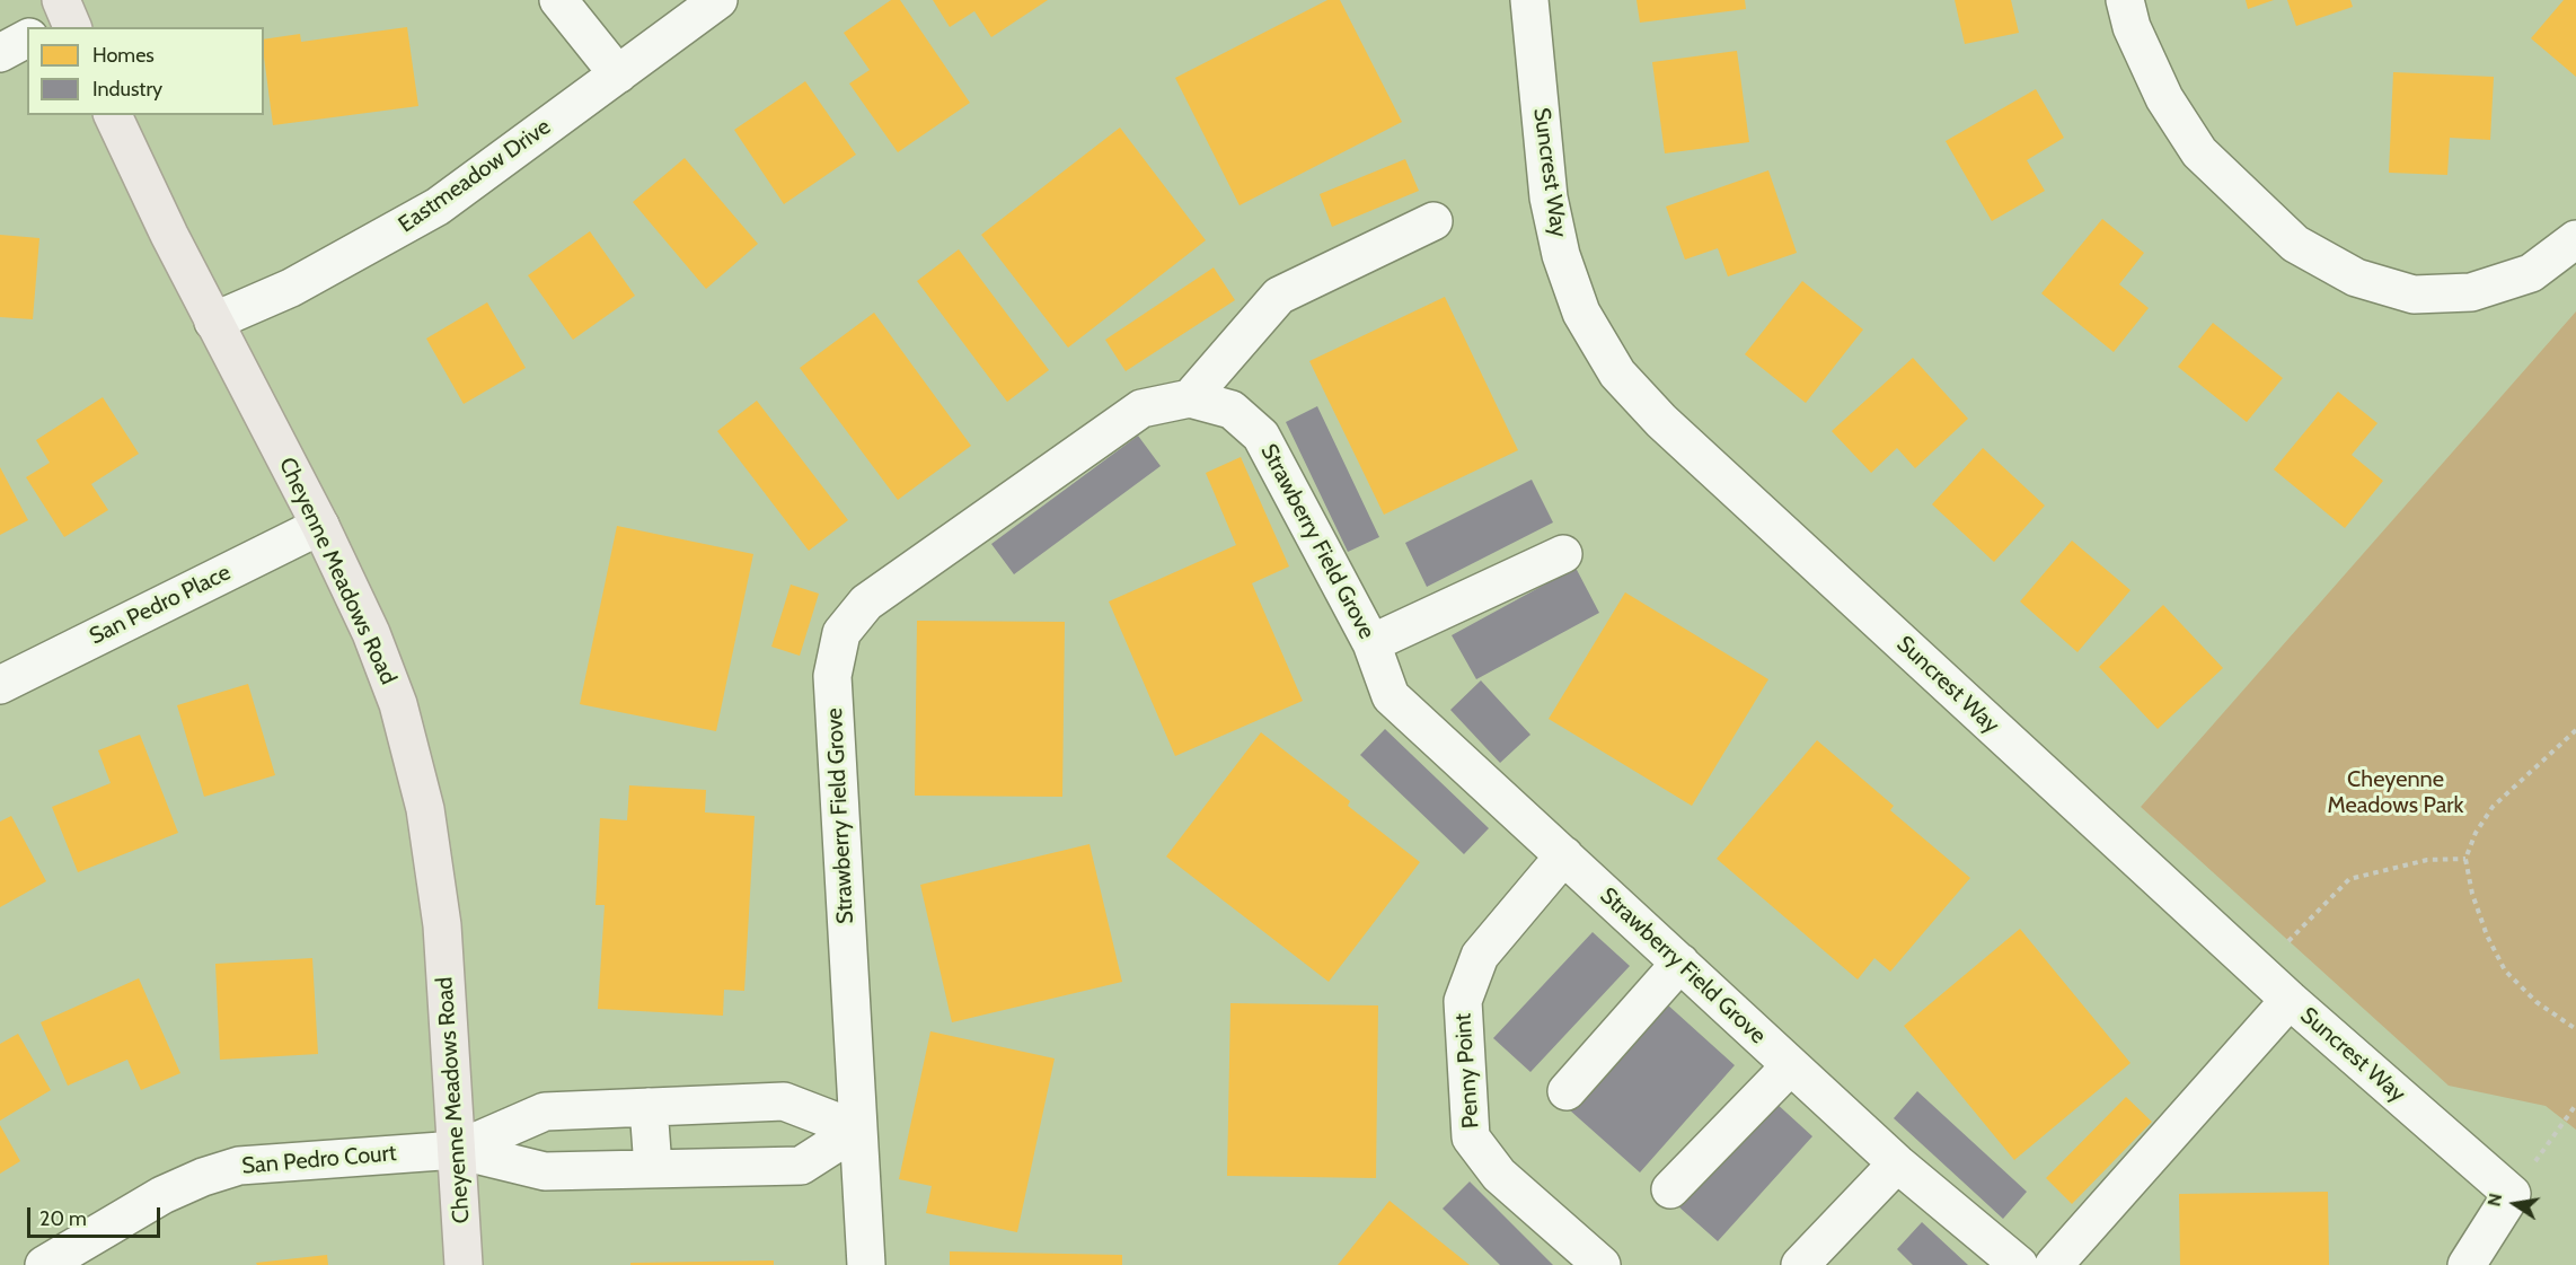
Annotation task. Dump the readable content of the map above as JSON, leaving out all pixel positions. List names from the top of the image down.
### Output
{
  "streets": {
    "main road": ["Cheyenne Meadows Road"],
    "street": [
      "Suncrest Way",
      "Eastmeadow Drive",
      "Strawberry Field Grove",
      "San Pedro Place",
      "Penny Point",
      "San Pedro Court"
    ]
  },
  "crossings": [
    ["Eastmeadow Drive", "Cheyenne Meadows Road"],
    ["Strawberry Field Grove", "Penny Point"],
    ["Cheyenne Meadows Road", "San Pedro Place"],
    ["Cheyenne Meadows Road", "San Pedro Court"]
  ],
  "parks": ["Cheyenne Meadows Park"],
  "legend": ["Homes", "Industry"],
  "scale_bar": "20 m",
  "north": "left"
}
